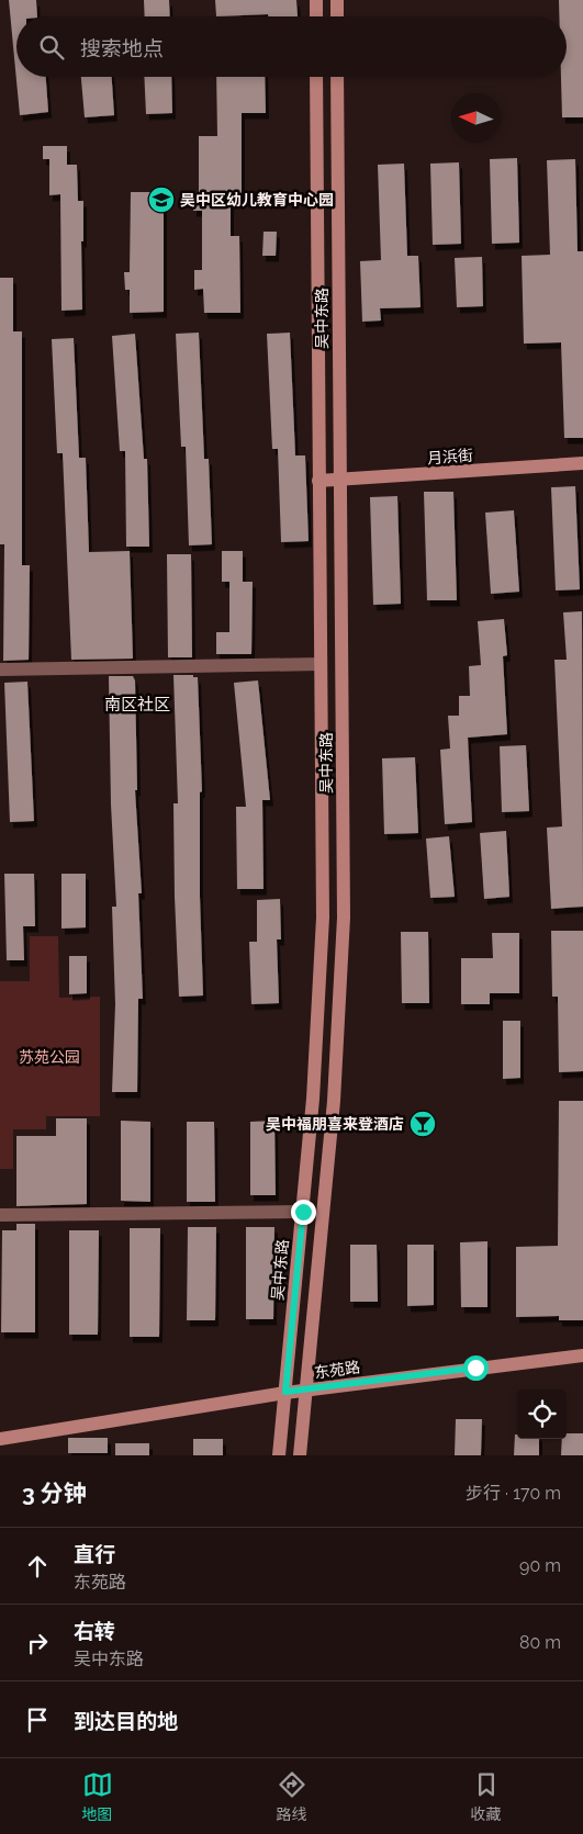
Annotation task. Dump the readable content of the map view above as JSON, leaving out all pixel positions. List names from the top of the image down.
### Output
{
  "streets": {
    "main road": ["吴中东路", "月浜街", "东苑路"]
  },
  "crossings": [
    ["吴中东路", "月浜街"],
    ["吴中东路", "东苑路"]
  ],
  "districts": ["南区社区"],
  "parks": ["苏苑公园"],
  "places": {
    "school or university": ["吴中区幼儿教育中心园"],
    "bar": ["吴中福朋喜来登酒店"]
  },
  "north": "left",
  "page": {
    "search": "搜索地点",
    "heading": ["3 分钟", "步行 · 170 m"],
    "list": [
      ["直行", "东苑路", "90 m"],
      ["右转", "吴中东路", "80 m"],
      "到达目的地"
    ],
    "nav": ["地图", "路线", "收藏"]
  }
}
